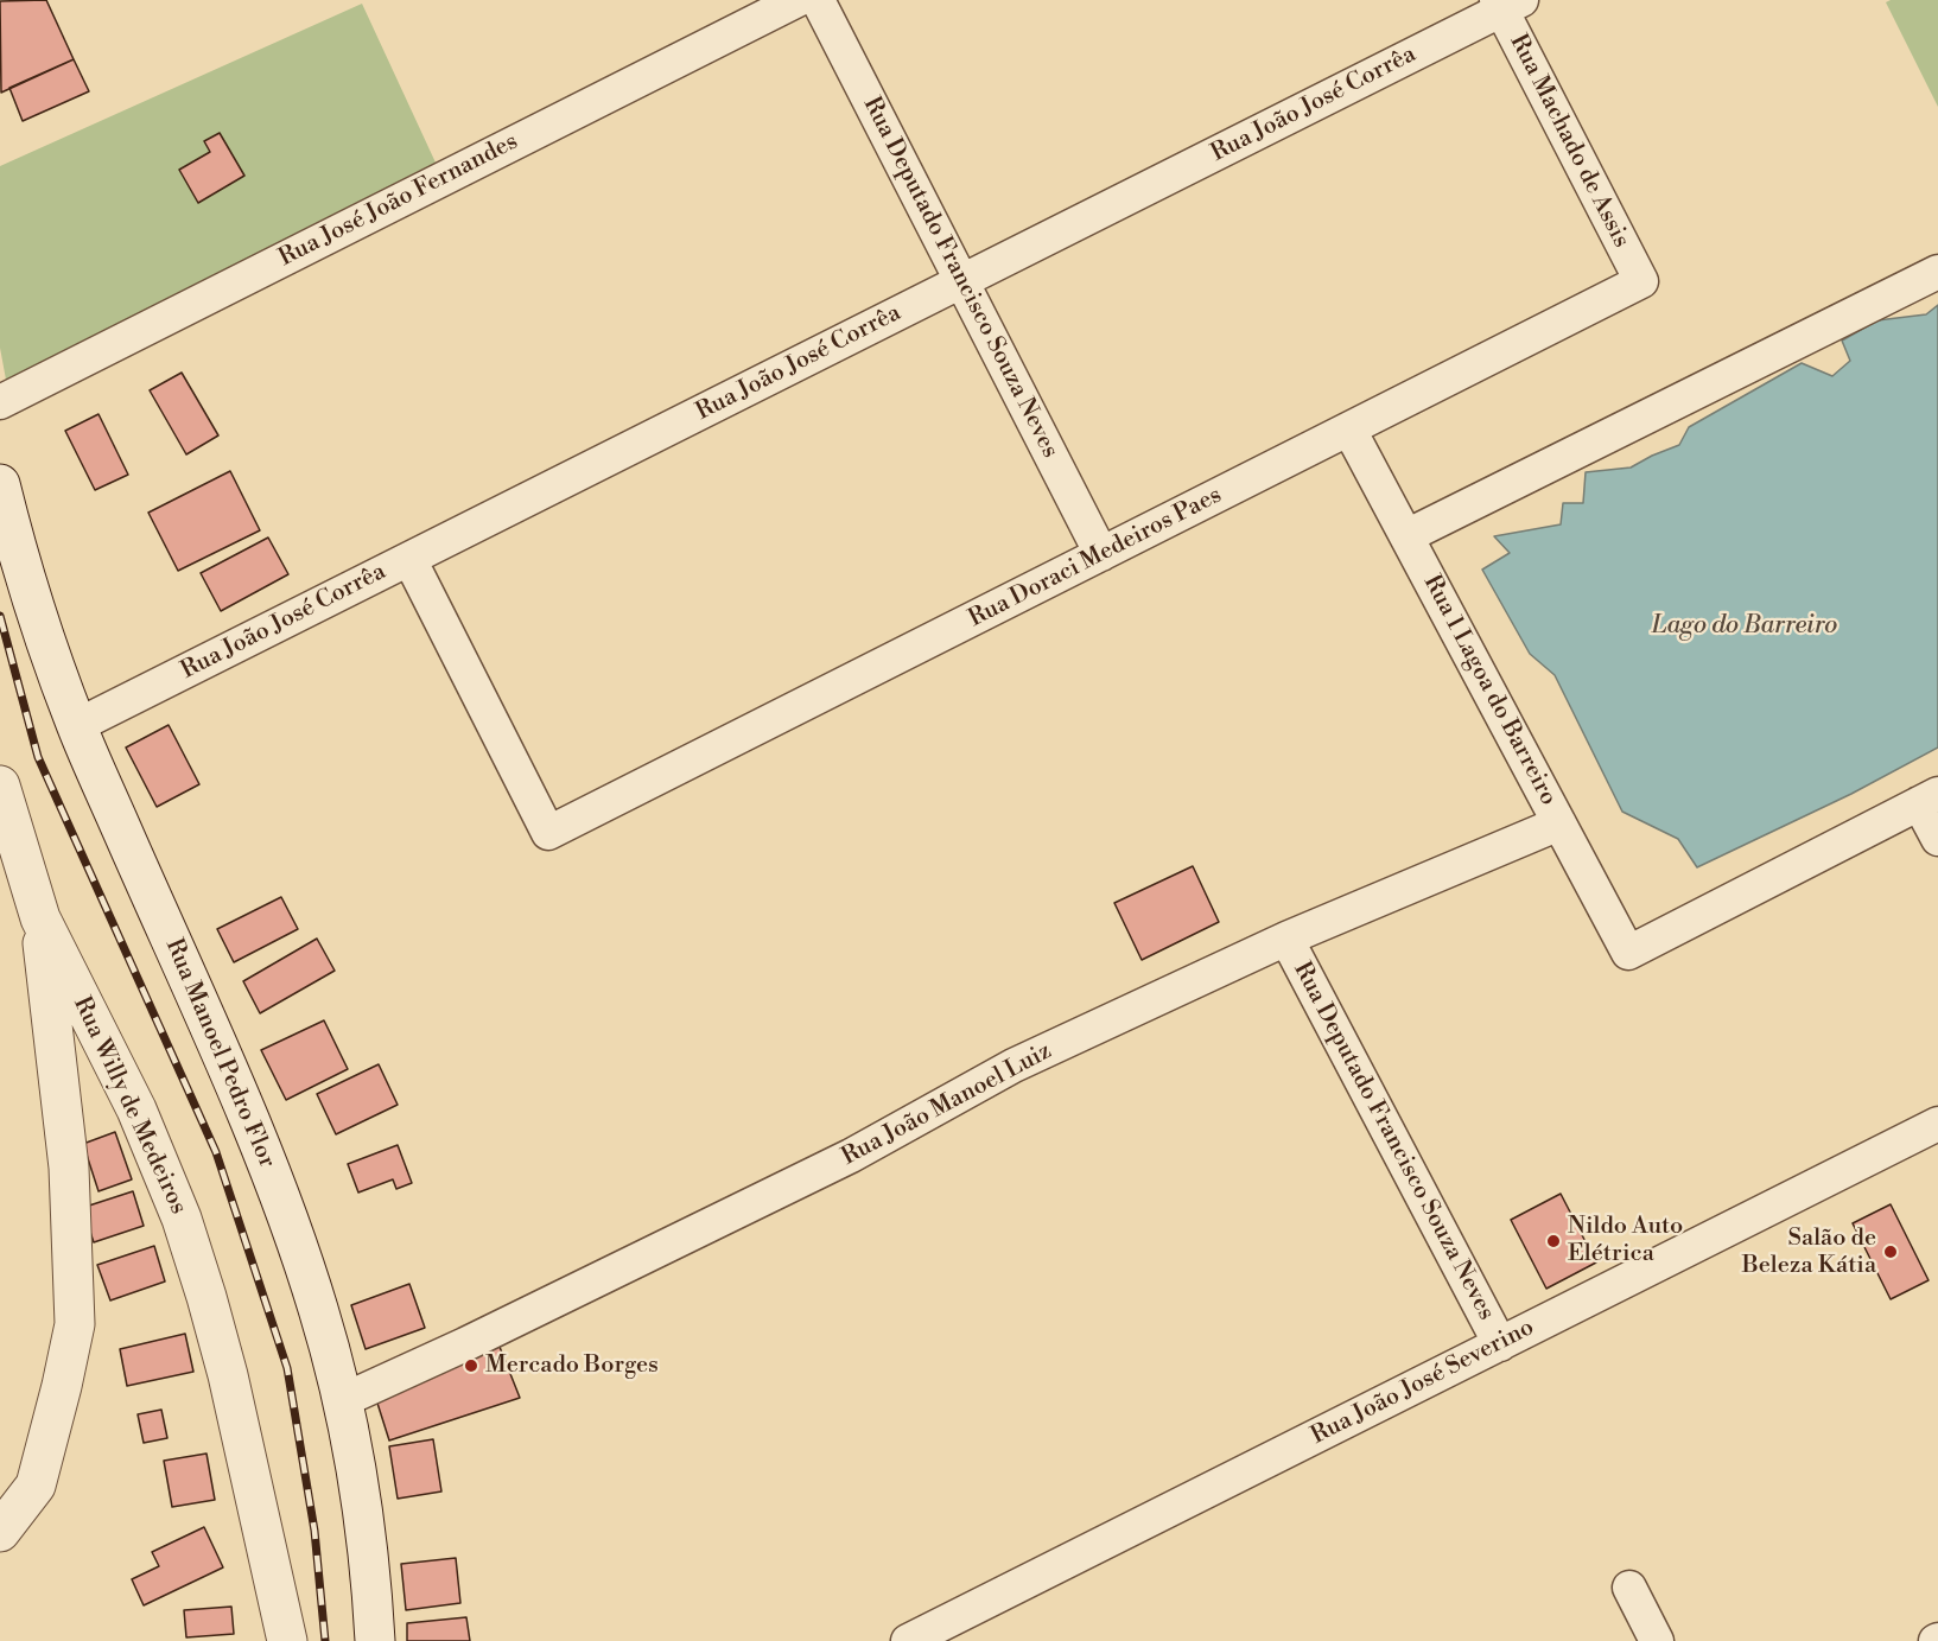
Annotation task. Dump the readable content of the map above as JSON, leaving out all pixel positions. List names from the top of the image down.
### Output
{
  "streets": {
    "street": [
      "Rua João José Corrêa",
      "Rua Machado de Assis",
      "Rua José João Fernandes",
      "Rua Deputado Francisco Souza Neves",
      "Rua Doraci Medeiros Paes",
      "Rua 1 Lagoa do Barreiro",
      "Rua Manoel Pedro Flor",
      "Rua João Manoel Luiz",
      "Rua Willy de Medeiros",
      "Rua João José Severino"
    ]
  },
  "crossings": [
    ["Rua João José Corrêa", "Rua Machado de Assis"],
    ["Rua João José Corrêa", "Rua Deputado Francisco Souza Neves"],
    ["Rua João José Corrêa", "Rua Doraci Medeiros Paes"],
    ["Rua João José Corrêa", "Rua Manoel Pedro Flor"],
    ["Rua Machado de Assis", "Rua Doraci Medeiros Paes"],
    ["Rua Deputado Francisco Souza Neves", "Rua Doraci Medeiros Paes"],
    ["Rua Deputado Francisco Souza Neves", "Rua João Manoel Luiz"],
    ["Rua Deputado Francisco Souza Neves", "Rua João José Severino"],
    ["Rua Doraci Medeiros Paes", "Rua 1 Lagoa do Barreiro"],
    ["Rua 1 Lagoa do Barreiro", "Rua João Manoel Luiz"],
    ["Rua Manoel Pedro Flor", "Rua João Manoel Luiz"]
  ],
  "water": ["Lago do Barreiro"],
  "places": ["Nildo Auto Elétrica", "Salão de Beleza Kátia", "Mercado Borges"]
}
